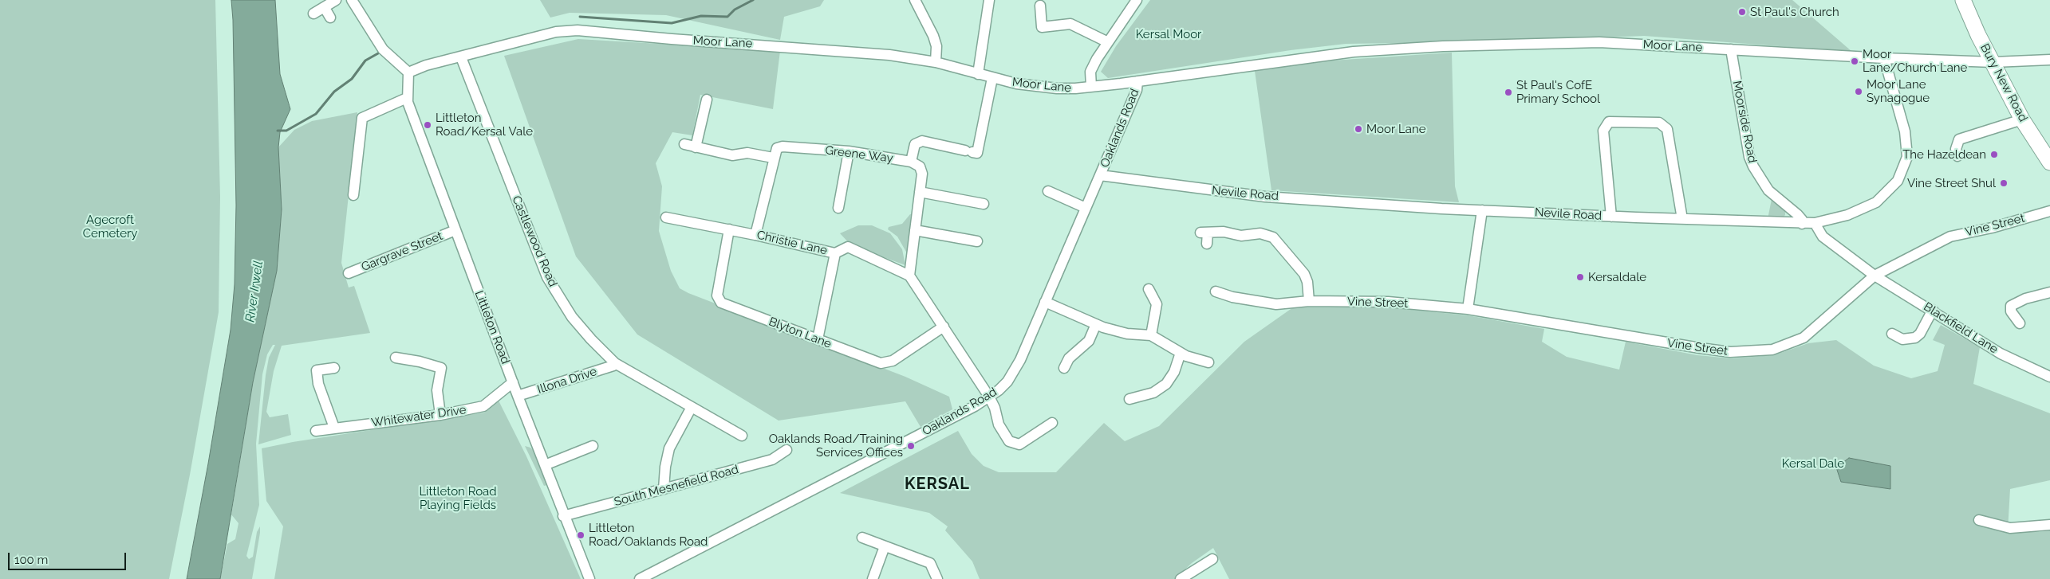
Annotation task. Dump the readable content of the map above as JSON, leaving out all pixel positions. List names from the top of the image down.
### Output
{
  "streets": {
    "highway": ["Bury New Road"],
    "street": [
      "Moor Lane",
      "Moorside Road",
      "Oaklands Road",
      "Greene Way",
      "Nevile Road",
      "Vine Street",
      "Castlewood Road",
      "Christie Lane",
      "Gargrave Street",
      "Littleton Road",
      "Blackfield Lane",
      "Blyton Lane",
      "Illona Drive",
      "Whitewater Drive",
      "South Mesnefield Road"
    ]
  },
  "crossings": [
    ["Moor Lane", "Bury New Road"],
    ["Moor Lane", "Moorside Road"],
    ["Moor Lane", "Oaklands Road"],
    ["Moor Lane", "Nevile Road"],
    ["Moor Lane", "Castlewood Road"],
    ["Moor Lane", "Littleton Road"],
    ["Moorside Road", "Nevile Road"],
    ["Oaklands Road", "Nevile Road"],
    ["Nevile Road", "Blackfield Lane"],
    ["Vine Street", "Blackfield Lane"],
    ["Castlewood Road", "Illona Drive"],
    ["Christie Lane", "Blyton Lane"],
    ["Gargrave Street", "Littleton Road"],
    ["Littleton Road", "Illona Drive"],
    ["Littleton Road", "Whitewater Drive"],
    ["Littleton Road", "South Mesnefield Road"]
  ],
  "districts": ["KERSAL"],
  "water": ["River Irwell"],
  "parks": [
    "Kersal Moor",
    "Agecroft Cemetery",
    "Kersal Dale",
    "Littleton Road Playing Fields"
  ],
  "places": [
    "St Paul's Church",
    "Moor Lane/Church Lane",
    "Moor Lane Synagogue",
    "St Paul's CofE Primary School",
    "Littleton Road/Kersal Vale",
    "Moor Lane",
    "The Hazeldean",
    "Vine Street Shul",
    "Kersaldale",
    "Oaklands Road/Training Services Offices",
    "Littleton Road/Oaklands Road"
  ],
  "scale_bar": "100 m"
}
